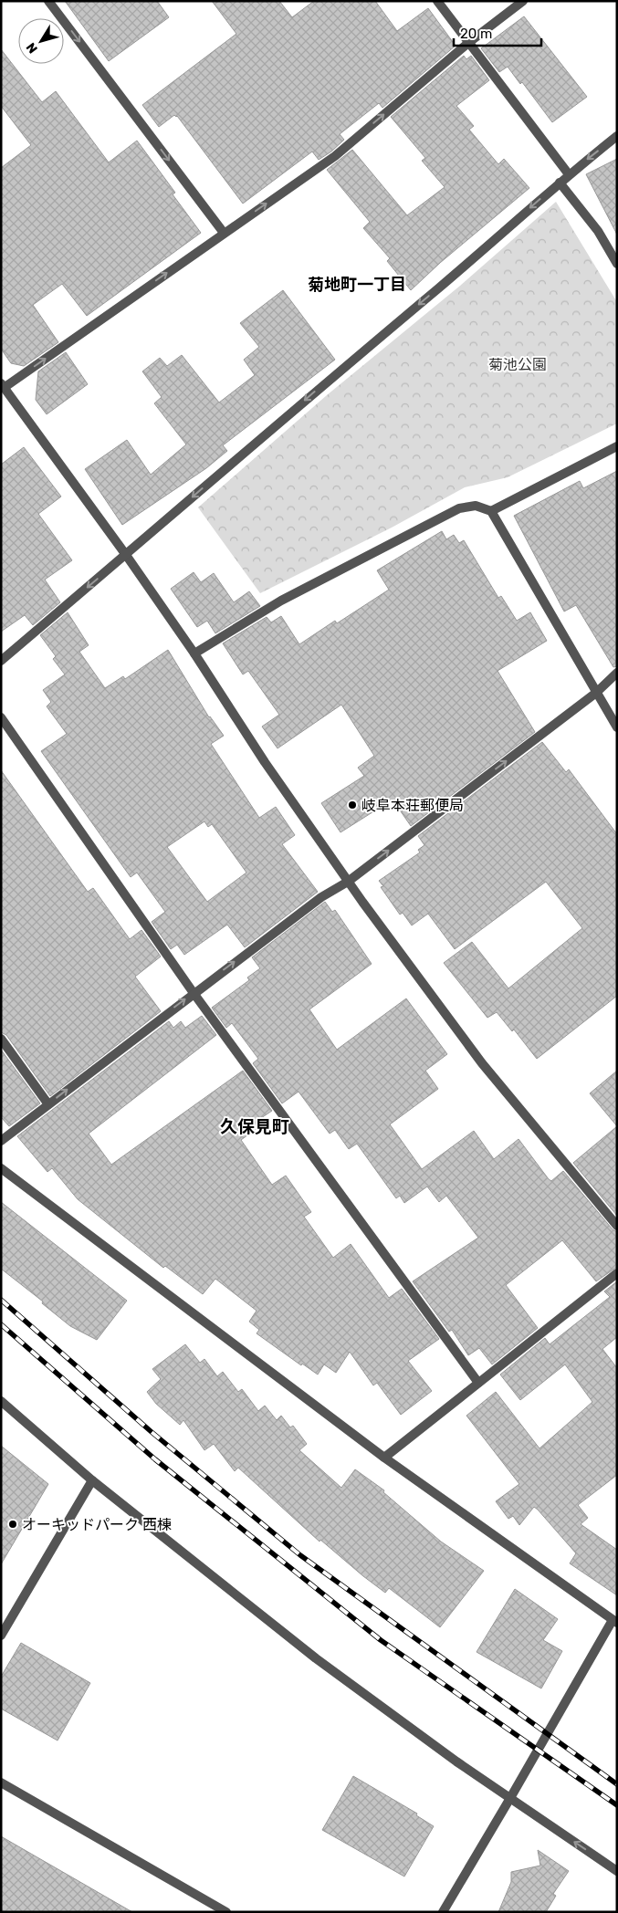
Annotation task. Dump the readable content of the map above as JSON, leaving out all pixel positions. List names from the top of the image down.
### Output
{
  "districts": ["菊地町一丁目", "久保見町"],
  "parks": ["菊池公園"],
  "places": ["岐阜本荘郵便局", "オーキッドパーク 西棟"],
  "scale_bar": "20 m",
  "north": "bottom left"
}
